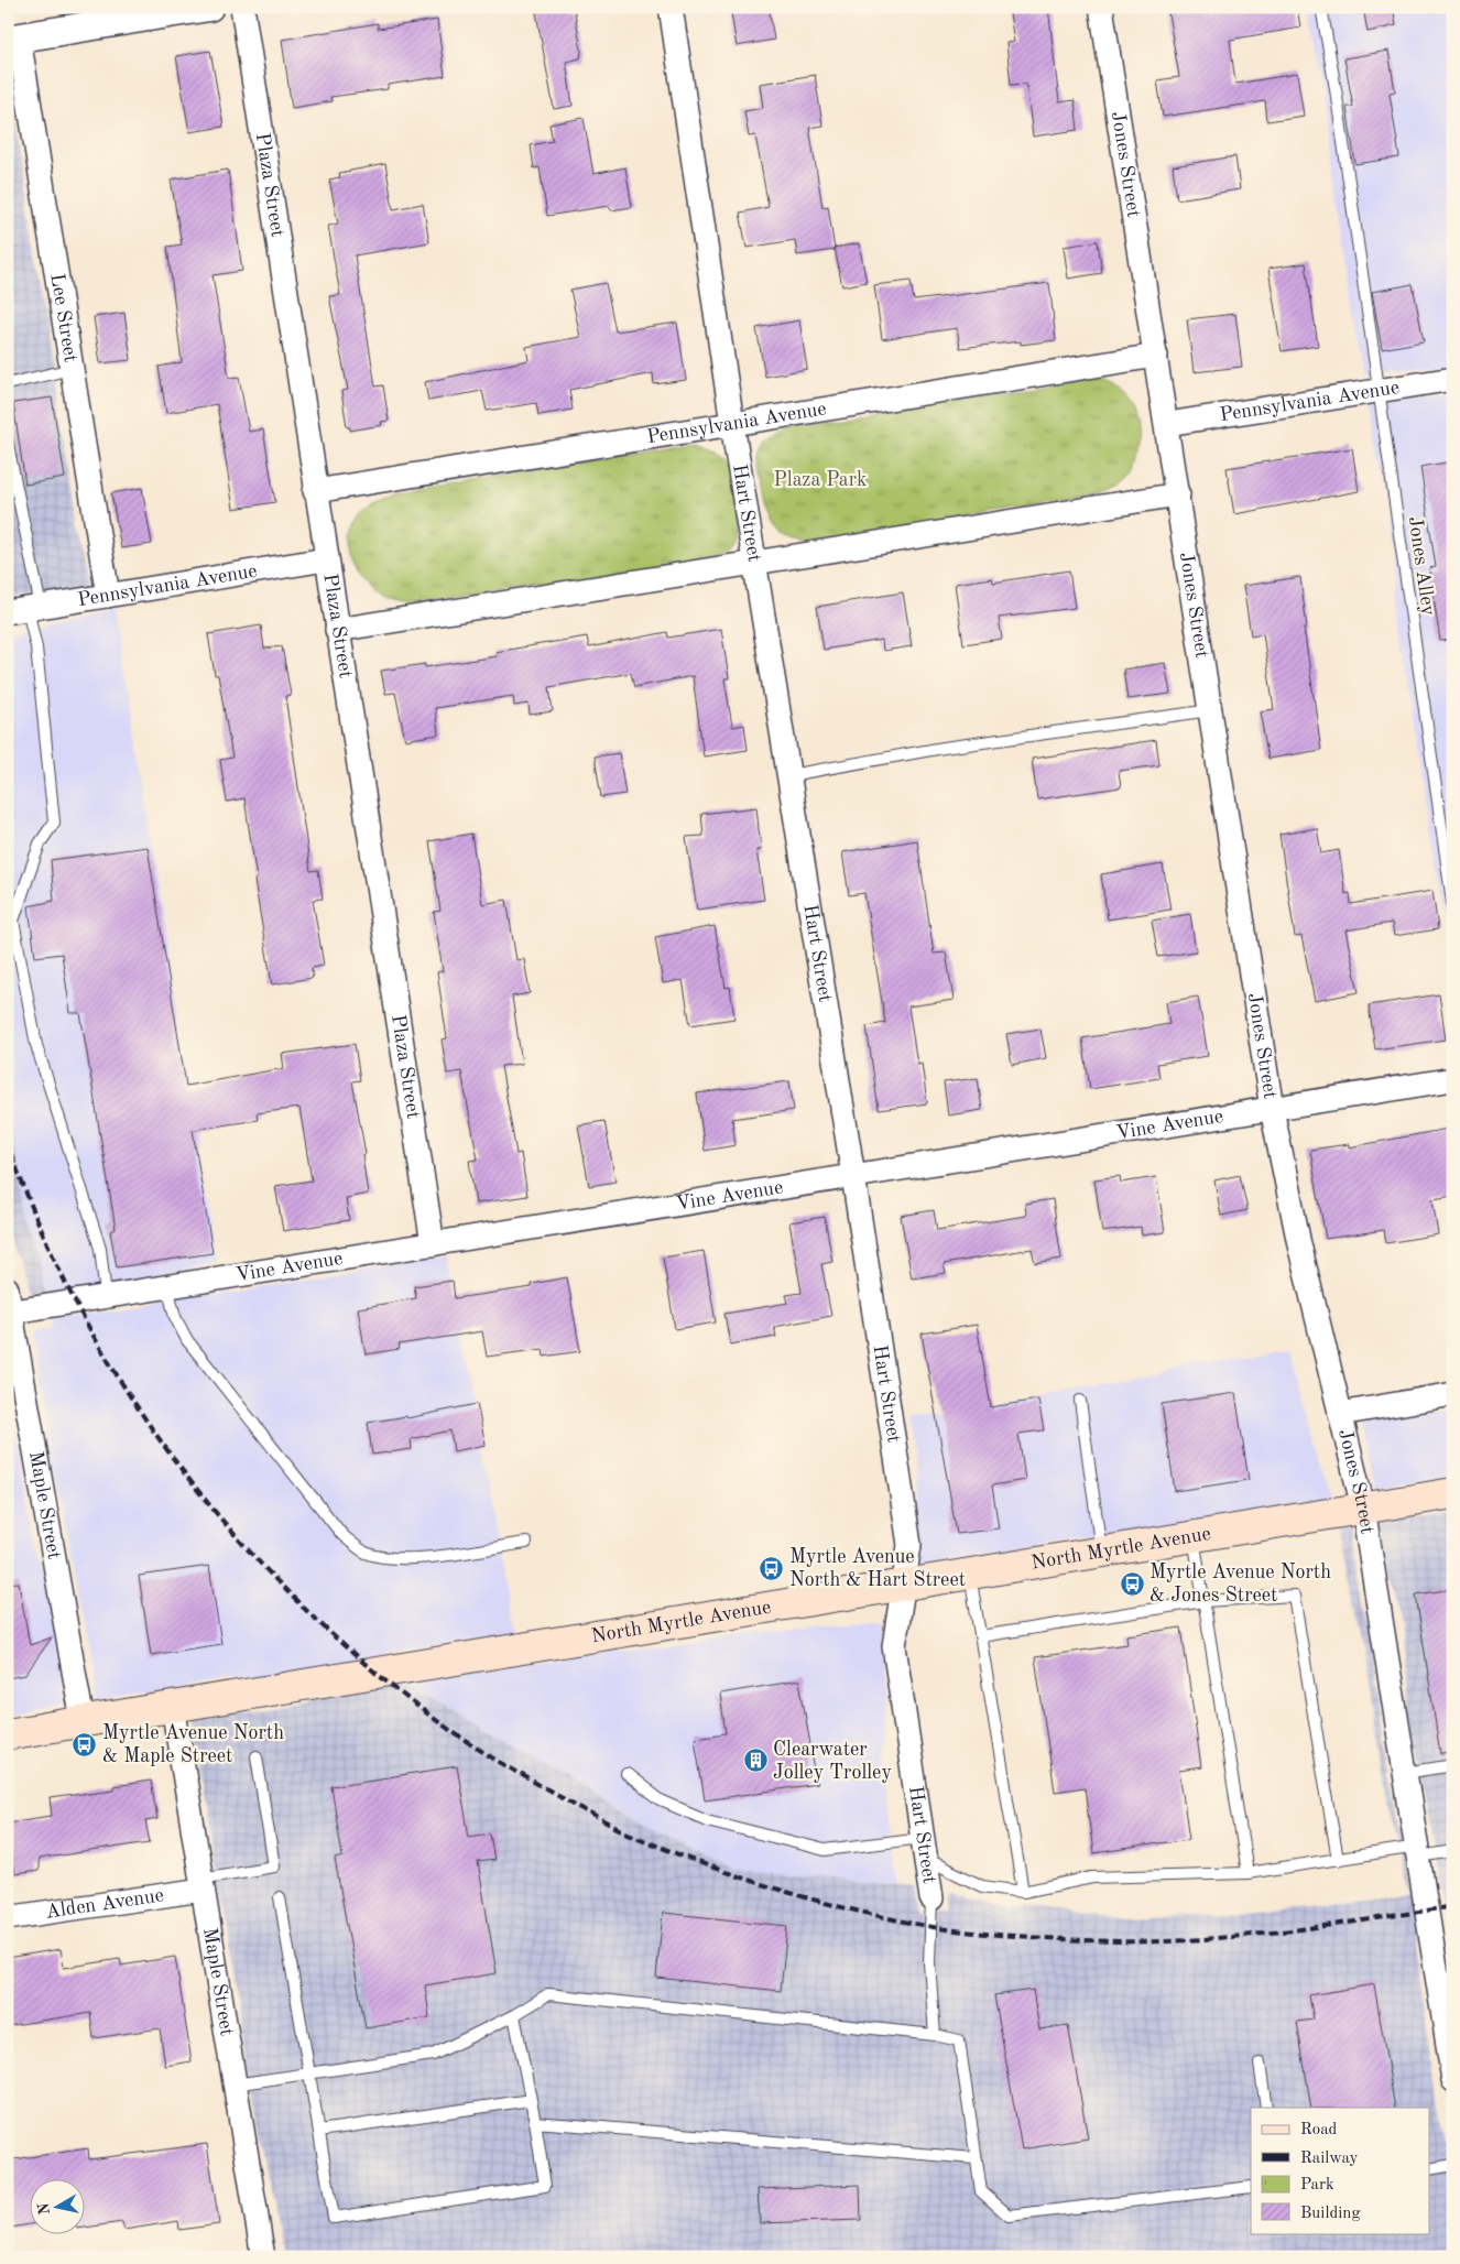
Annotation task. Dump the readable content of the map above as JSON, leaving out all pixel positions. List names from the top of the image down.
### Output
{
  "streets": {
    "main road": ["North Myrtle Avenue"],
    "street": [
      "Jones Street",
      "Plaza Street",
      "Lee Street",
      "Pennsylvania Avenue",
      "Hart Street",
      "Vine Avenue",
      "Maple Street",
      "Alden Avenue"
    ],
    "lane": ["Jones Alley"]
  },
  "crossings": [
    ["Jones Street", "Pennsylvania Avenue"],
    ["Jones Street", "Vine Avenue"],
    ["Jones Street", "North Myrtle Avenue"],
    ["Plaza Street", "Pennsylvania Avenue"],
    ["Plaza Street", "Vine Avenue"],
    ["Lee Street", "Pennsylvania Avenue"],
    ["Pennsylvania Avenue", "Hart Street"],
    ["Pennsylvania Avenue", "Jones Alley"],
    ["Hart Street", "Vine Avenue"],
    ["Hart Street", "North Myrtle Avenue"],
    ["Vine Avenue", "Maple Street"],
    ["Maple Street", "North Myrtle Avenue"],
    ["Maple Street", "Alden Avenue"]
  ],
  "parks": ["Plaza Park"],
  "places": {
    "bus stop": ["Myrtle Avenue North & Hart Street", "Myrtle Avenue North & Jones Street", "Myrtle Avenue North & Maple Street"],
    "building": ["Clearwater Jolley Trolley"]
  },
  "legend": [
    "Road",
    "Railway",
    "Park",
    "Building"
  ],
  "north": "left"
}
